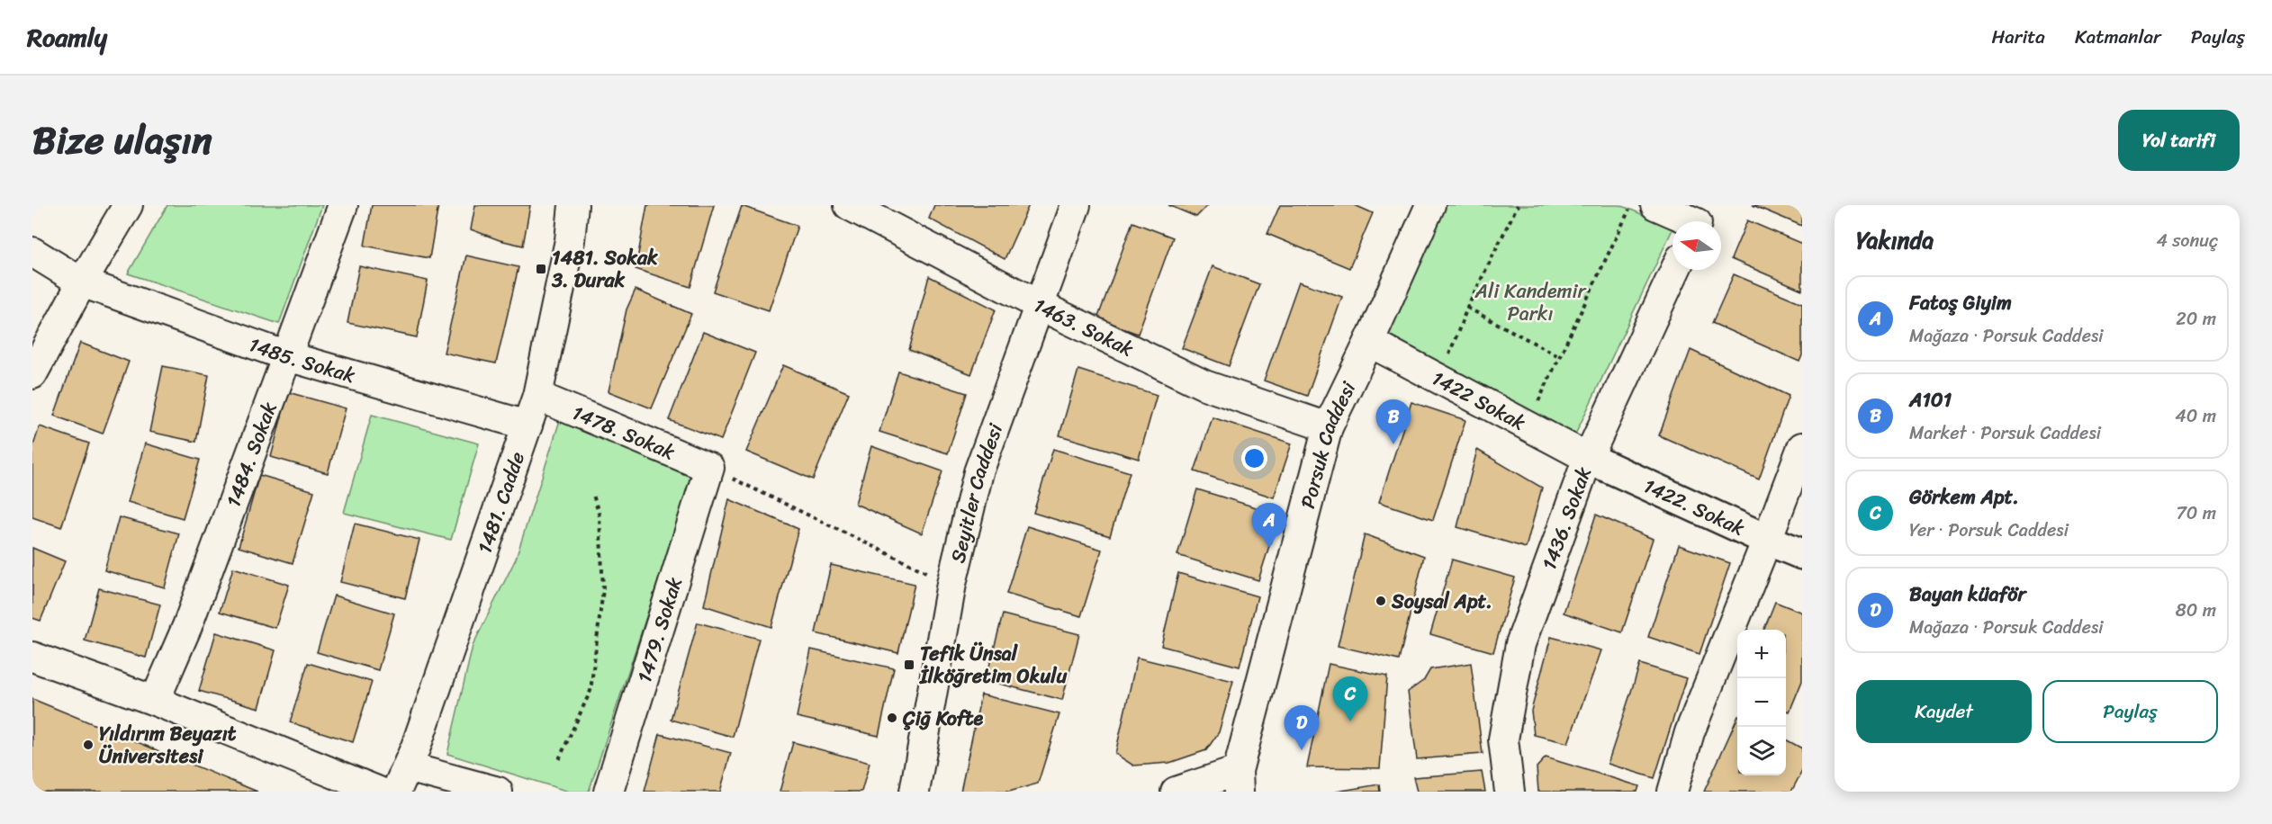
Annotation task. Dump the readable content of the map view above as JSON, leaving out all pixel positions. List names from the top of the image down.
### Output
{
  "streets": {
    "street": [
      "1463. Sokak",
      "1485. Sokak",
      "1422 Sokak",
      "1478. Sokak",
      "Porsuk Caddesi",
      "1484. Sokak",
      "Seyitler Caddesi",
      "1481. Cadde",
      "1422. Sokak",
      "1436. Sokak",
      "1479. Sokak"
    ]
  },
  "crossings": [
    ["1463. Sokak", "Porsuk Caddesi"],
    ["1463. Sokak", "Seyitler Caddesi"],
    ["1485. Sokak", "1484. Sokak"],
    ["1485. Sokak", "1481. Cadde"],
    ["1422 Sokak", "Porsuk Caddesi"],
    ["1422 Sokak", "1422. Sokak"],
    ["1422 Sokak", "1436. Sokak"],
    ["1478. Sokak", "1481. Cadde"],
    ["1478. Sokak", "1479. Sokak"],
    ["1422. Sokak", "1436. Sokak"]
  ],
  "parks": ["Ali Kandemir Parkı"],
  "places": {
    "transit": ["1481. Sokak 3. Durak", "Tefik Ünsal İlköğretim Okulu"],
    "other": ["Soysal Apt.", "Çiğ Kofte", "Yıldırım Beyazıt Üniversitesi"]
  },
  "north": "left",
  "page": {
    "header": "Roamly",
    "nav": ["Harita", "Katmanlar", "Paylaş"],
    "title": "Bize ulaşın",
    "buttons": [
      "Yol tarifi",
      ["Kaydet", "Paylaş"]
    ],
    "heading": ["Yakında", "4 sonuç"],
    "list": [
      {
        "mark": "A",
        "name": "Fatoş Giyim",
        "note": "Mağaza · Porsuk Caddesi",
        "value": "20 m"
      },
      {
        "mark": "B",
        "name": "A101",
        "note": "Market · Porsuk Caddesi",
        "value": "40 m"
      },
      {
        "mark": "C",
        "name": "Görkem Apt.",
        "note": "Yer · Porsuk Caddesi",
        "value": "70 m"
      },
      {
        "mark": "D",
        "name": "Bayan küaför",
        "note": "Mağaza · Porsuk Caddesi",
        "value": "80 m"
      }
    ],
    "pins": [
      "B",
      "A",
      "C",
      "D"
    ],
    "map_buttons": ["+", "−"]
  }
}
